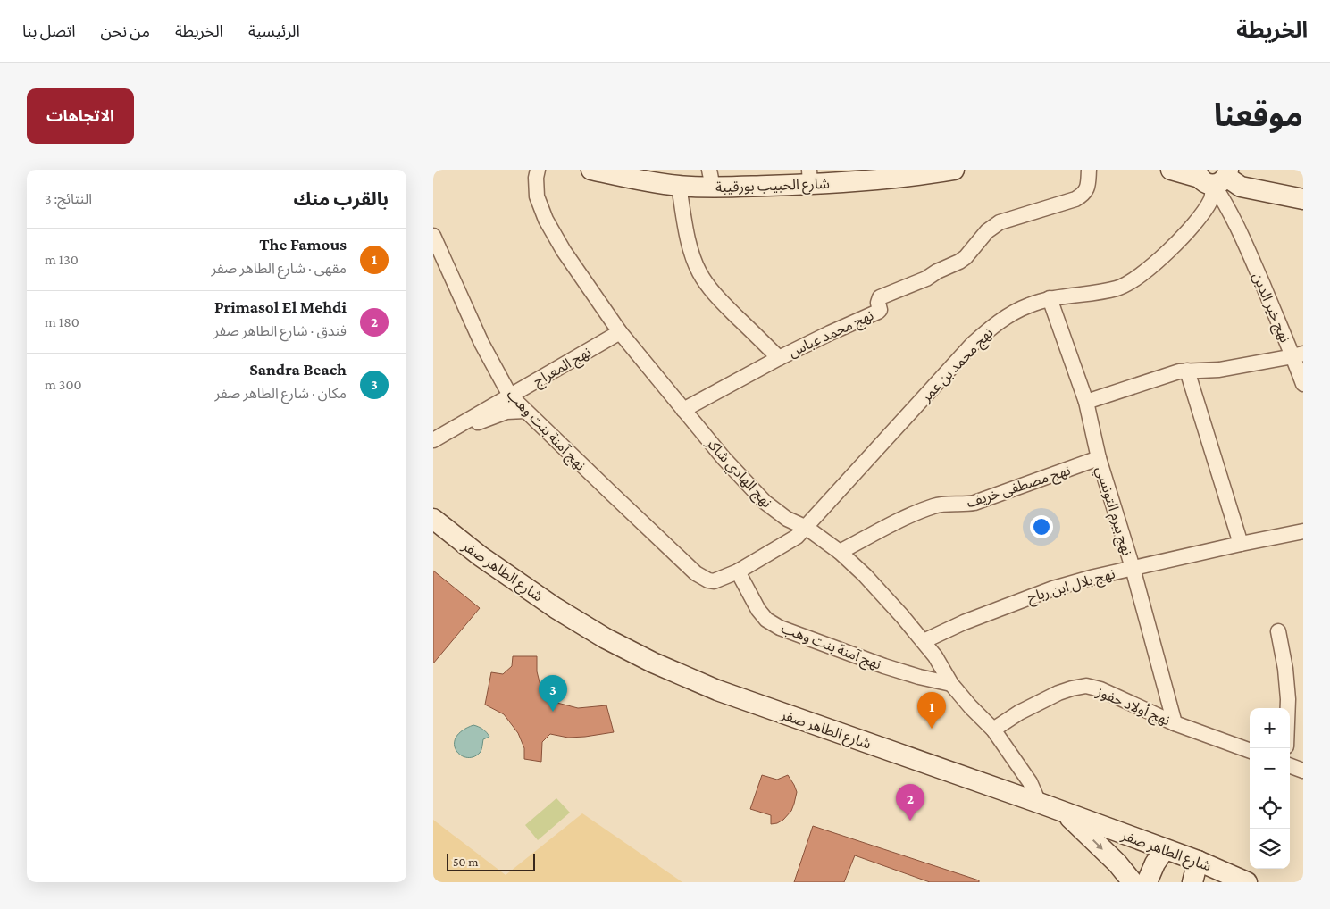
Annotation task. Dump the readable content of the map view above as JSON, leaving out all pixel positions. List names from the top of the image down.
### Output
{
  "streets": {
    "main road": ["شارع الحبيب بورقيبة", "شارع الطاهر صفر"],
    "street": [
      "نهج خير الدين",
      "نهج محمد عباس",
      "نهج محمد بن عمر",
      "نهج المعراج",
      "نهج آمنة بنت وهب",
      "نهج الهادي شاكر",
      "نهج مصطفى خريف",
      "نهج بيرم التونسي",
      "نهج بلال ابن رباح",
      "نهج أولاد حفوز"
    ]
  },
  "crossings": [
    ["نهج خير الدين", "نهج محمد بن عمر"],
    ["نهج محمد عباس", "نهج الهادي شاكر"],
    ["نهج محمد بن عمر", "نهج آمنة بنت وهب"],
    ["نهج محمد بن عمر", "نهج الهادي شاكر"],
    ["نهج محمد بن عمر", "نهج بيرم التونسي"],
    ["نهج المعراج", "نهج آمنة بنت وهب"],
    ["نهج المعراج", "نهج الهادي شاكر"],
    ["نهج آمنة بنت وهب", "نهج الهادي شاكر"],
    ["نهج الهادي شاكر", "نهج مصطفى خريف"],
    ["نهج الهادي شاكر", "شارع الطاهر صفر"],
    ["نهج الهادي شاكر", "نهج بلال ابن رباح"],
    ["نهج الهادي شاكر", "نهج أولاد حفوز"],
    ["نهج مصطفى خريف", "نهج بيرم التونسي"],
    ["نهج بيرم التونسي", "نهج بلال ابن رباح"],
    ["نهج بيرم التونسي", "نهج أولاد حفوز"]
  ],
  "scale_bar": "50 m",
  "page": {
    "header": "الخريطة",
    "nav": [
      "الرئيسية",
      "الخريطة",
      "من نحن",
      "اتصل بنا"
    ],
    "title": "موقعنا",
    "buttons": "الاتجاهات",
    "heading": ["بالقرب منك", "النتائج: 3"],
    "list": [
      {
        "mark": "1",
        "name": "The Famous",
        "note": "مقهى · شارع الطاهر صفر",
        "value": "130 m"
      },
      {
        "mark": "2",
        "name": "Primasol El Mehdi",
        "note": "فندق · شارع الطاهر صفر",
        "value": "180 m"
      },
      {
        "mark": "3",
        "name": "Sandra Beach",
        "note": "مكان · شارع الطاهر صفر",
        "value": "300 m"
      }
    ],
    "pins": ["3", "1", "2"],
    "map_buttons": ["+", "−"],
    "scale": "50 m"
  }
}
